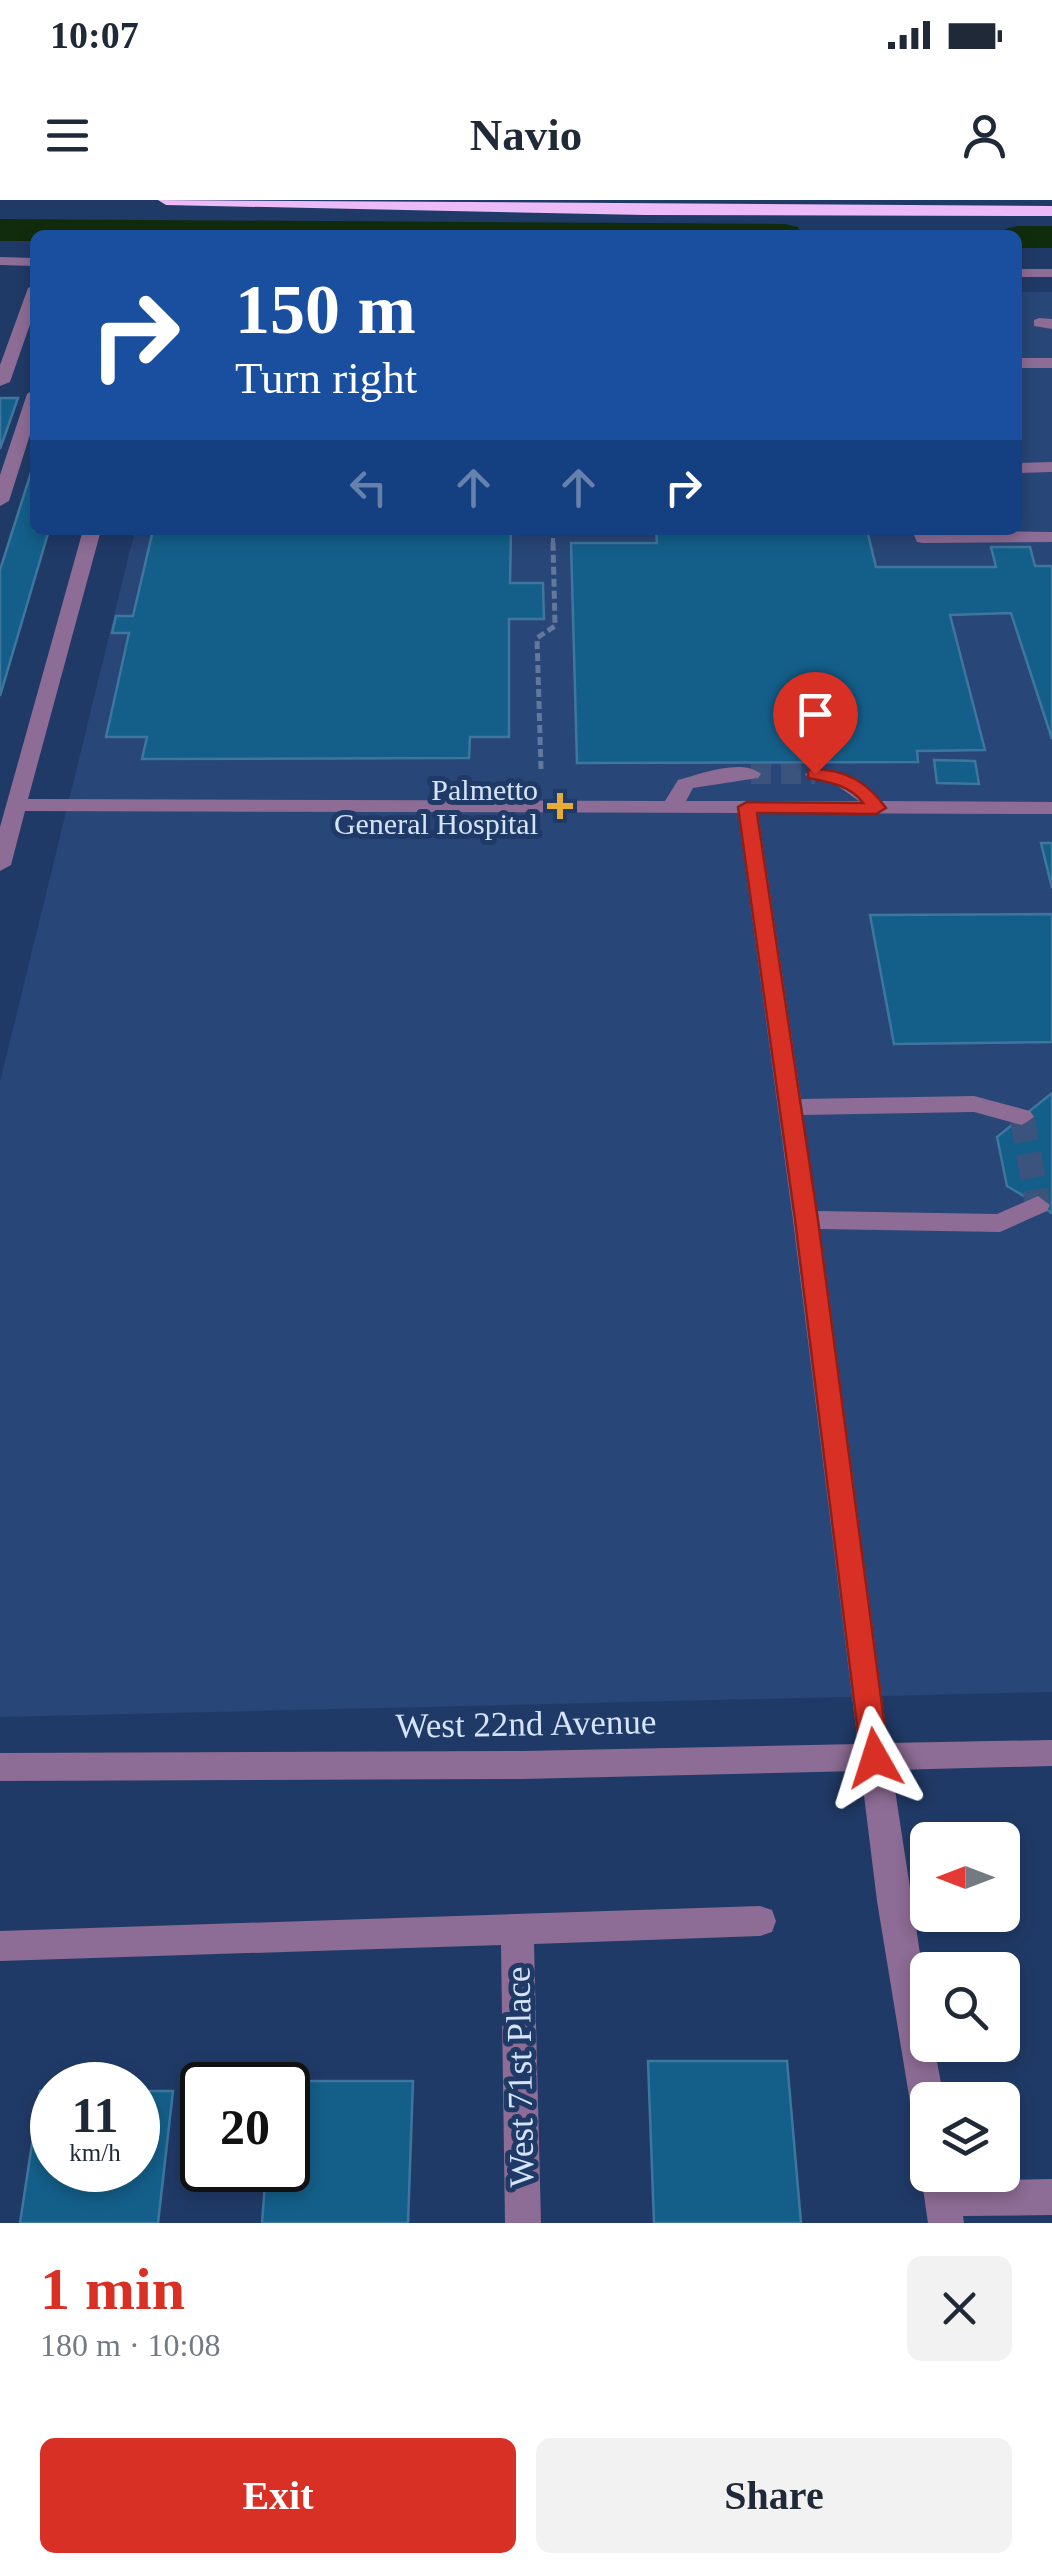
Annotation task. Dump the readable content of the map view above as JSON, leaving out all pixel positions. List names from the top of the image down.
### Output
{
  "streets": {
    "street": ["West 22nd Avenue", "West 71st Place"]
  },
  "places": {
    "health": ["Palmetto General Hospital"]
  },
  "north": "left",
  "page": {
    "status": "10:07",
    "header": "Navio",
    "turn": ["150 m", "Turn right"],
    "speed": "11 km/h",
    "limit": "20",
    "heading": ["1 min", "180 m · 10:08"],
    "buttons": ["Exit", "Share"]
  }
}
